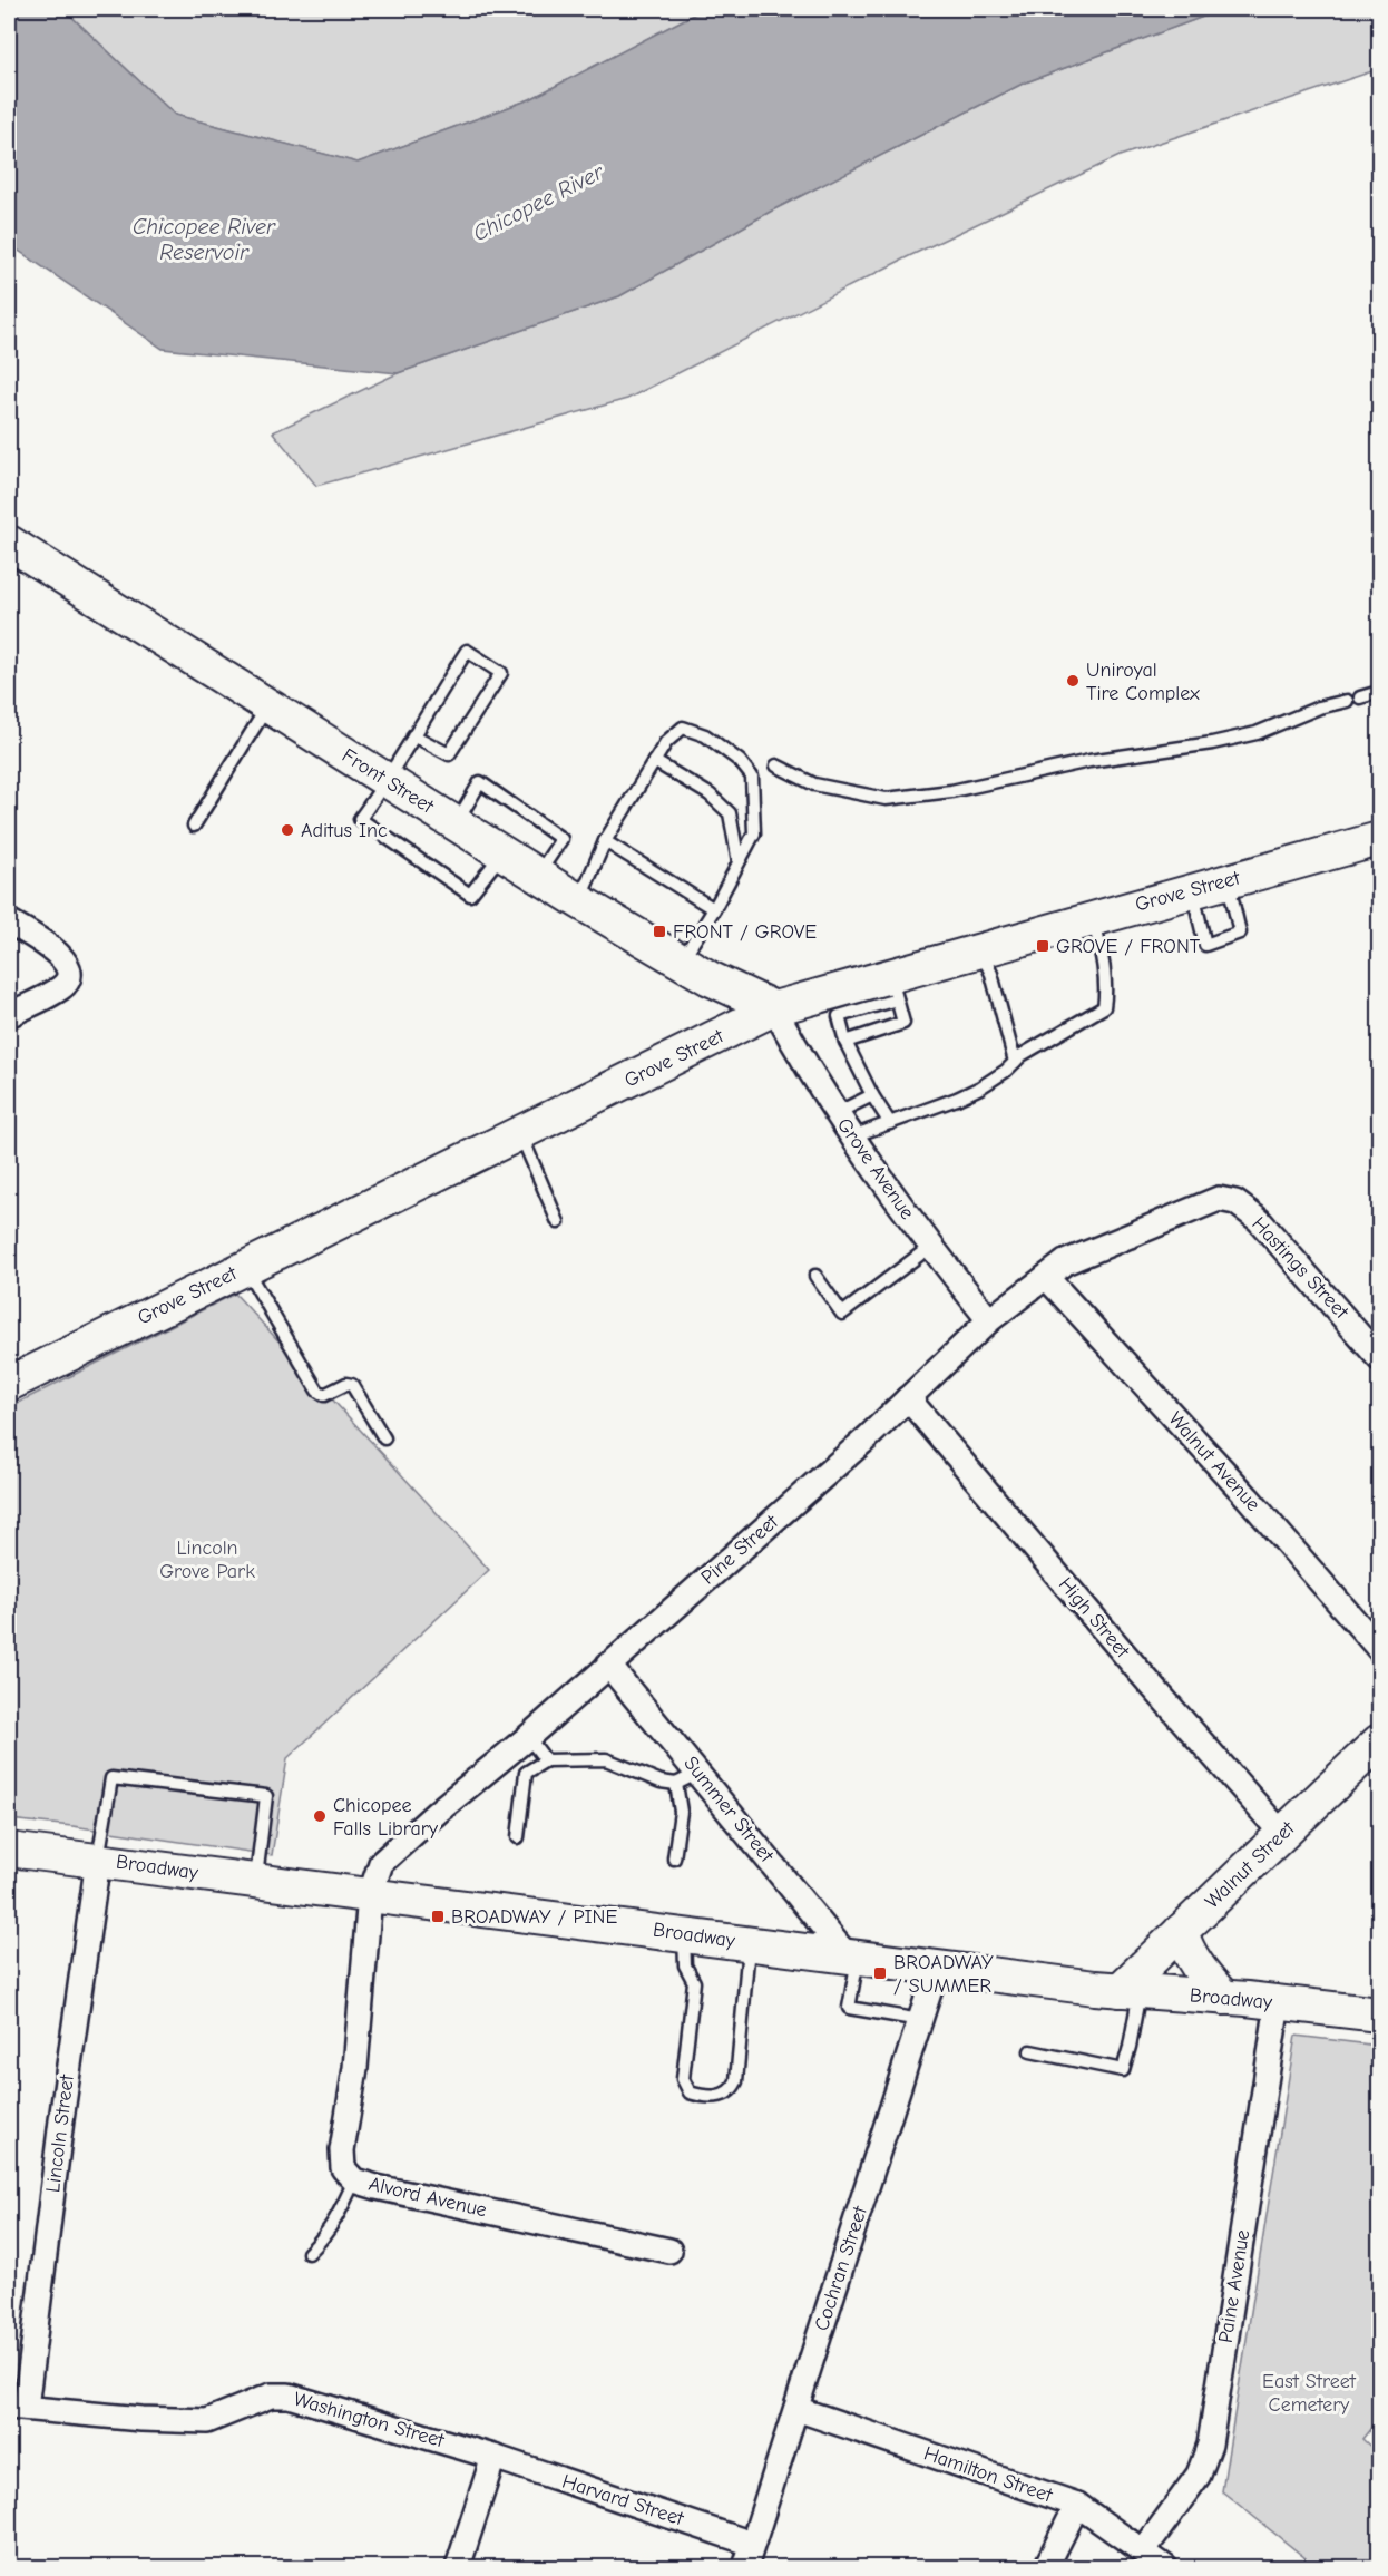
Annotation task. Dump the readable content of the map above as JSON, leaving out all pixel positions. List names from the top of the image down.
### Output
{
  "streets": {
    "main road": [
      "Front Street",
      "Grove Street",
      "Walnut Street",
      "Broadway"
    ],
    "street": [
      "Grove Avenue",
      "Hastings Street",
      "Walnut Avenue",
      "Pine Street",
      "High Street",
      "Summer Street",
      "Lincoln Street",
      "Alvord Avenue",
      "Cochran Street",
      "Paine Avenue",
      "Washington Street",
      "Hamilton Street",
      "Harvard Street"
    ]
  },
  "crossings": [
    ["Front Street", "Grove Street"],
    ["Front Street", "Grove Avenue"],
    ["Grove Street", "Grove Avenue"],
    ["Grove Avenue", "Pine Street"],
    ["Hastings Street", "Pine Street"],
    ["Walnut Avenue", "Pine Street"],
    ["Pine Street", "High Street"],
    ["Pine Street", "Summer Street"],
    ["Pine Street", "Broadway"],
    ["Pine Street", "Alvord Avenue"],
    ["High Street", "Walnut Street"],
    ["Summer Street", "Broadway"],
    ["Walnut Street", "Broadway"],
    ["Broadway", "Lincoln Street"],
    ["Broadway", "Alvord Avenue"],
    ["Broadway", "Cochran Street"],
    ["Broadway", "Paine Avenue"],
    ["Lincoln Street", "Washington Street"],
    ["Cochran Street", "Hamilton Street"],
    ["Cochran Street", "Harvard Street"],
    ["Paine Avenue", "Hamilton Street"],
    ["Washington Street", "Harvard Street"]
  ],
  "water": ["Chicopee River", "Chicopee River Reservoir"],
  "parks": ["Lincoln Grove Park", "East Street Cemetery"],
  "places": {
    "other": ["Uniroyal Tire Complex", "Aditus Inc", "Chicopee Falls Library"],
    "transit": [
      "FRONT / GROVE",
      "GROVE / FRONT",
      "BROADWAY / PINE",
      "BROADWAY / SUMMER"
    ]
  }
}
